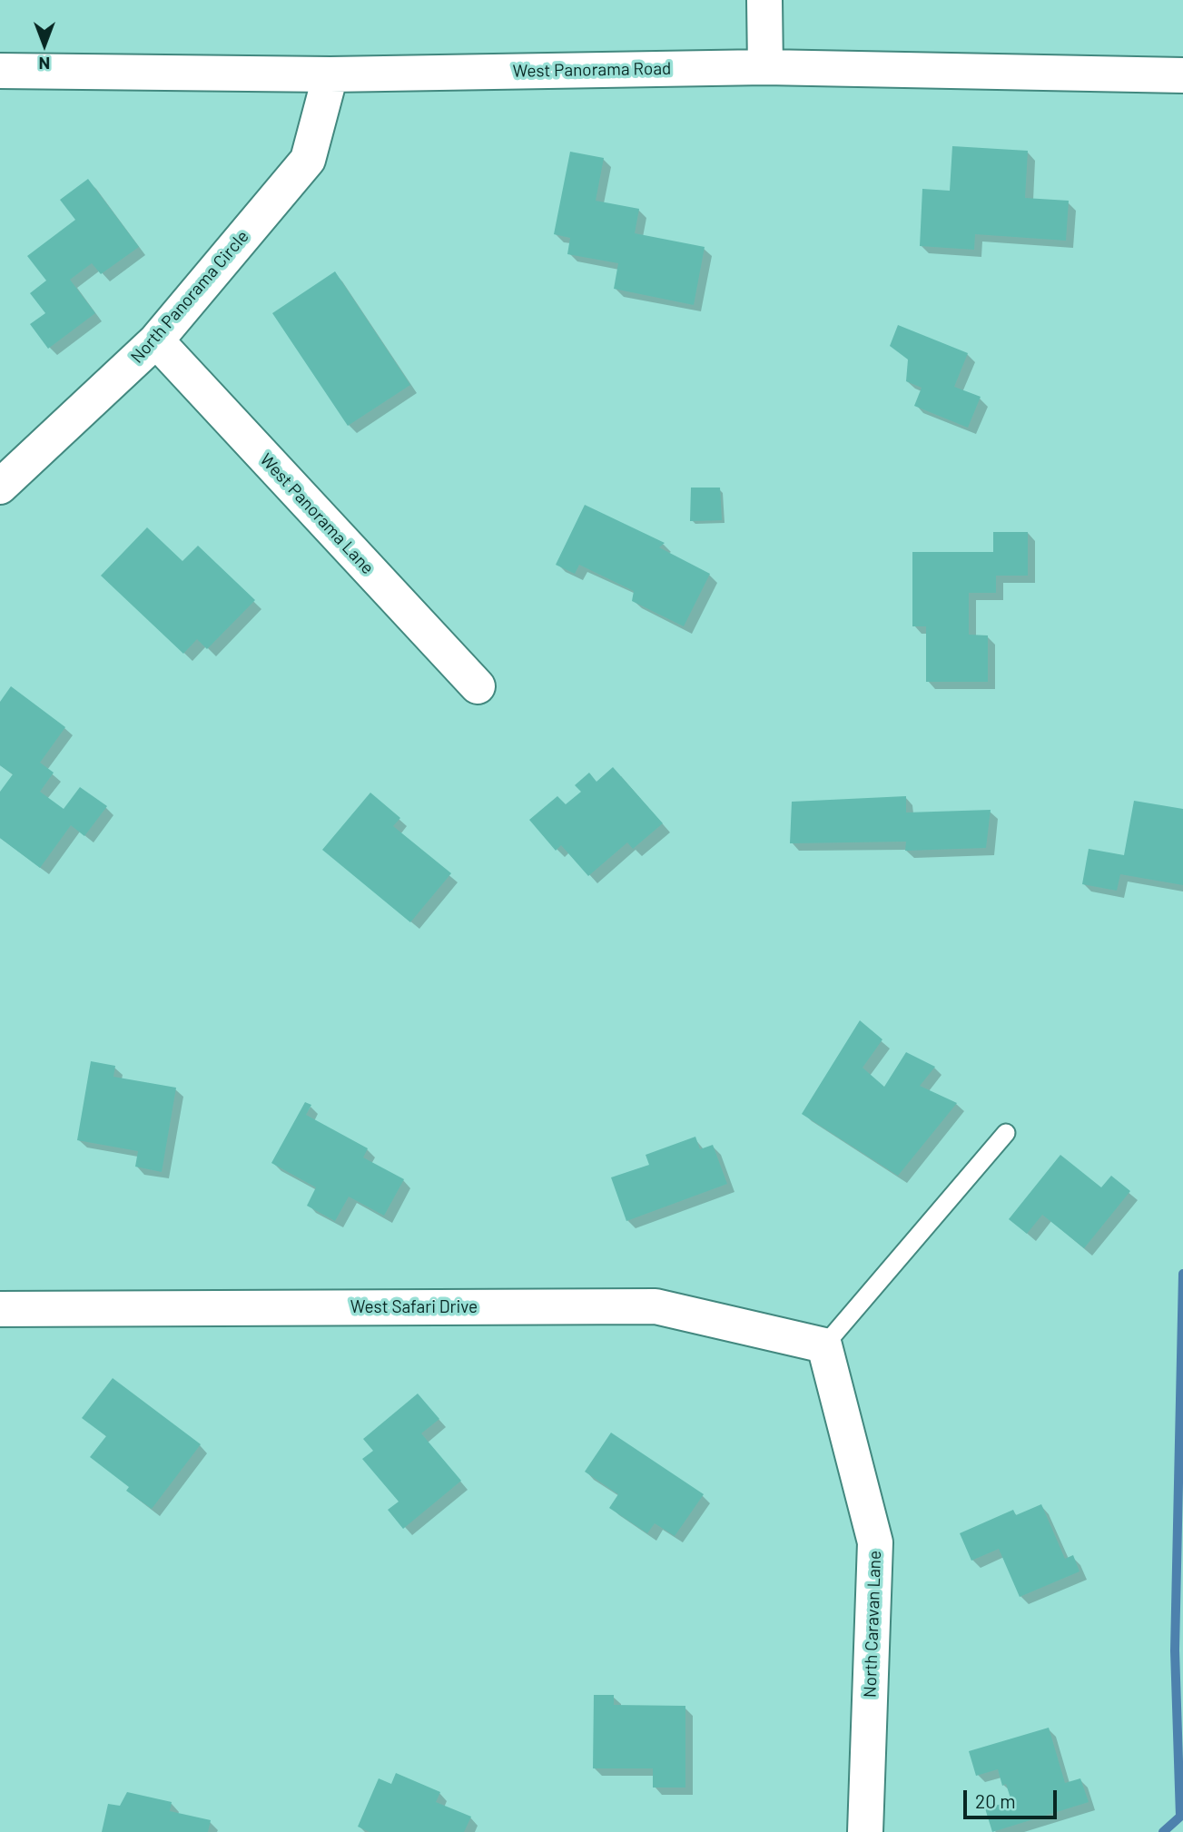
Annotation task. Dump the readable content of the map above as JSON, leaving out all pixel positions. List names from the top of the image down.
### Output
{
  "streets": {
    "street": [
      "West Panorama Road",
      "North Panorama Circle",
      "West Panorama Lane",
      "West Safari Drive",
      "North Caravan Lane"
    ]
  },
  "crossings": [
    ["West Panorama Road", "North Panorama Circle"],
    ["North Panorama Circle", "West Panorama Lane"],
    ["West Safari Drive", "North Caravan Lane"]
  ],
  "scale_bar": "20 m",
  "north": "bottom"
}
